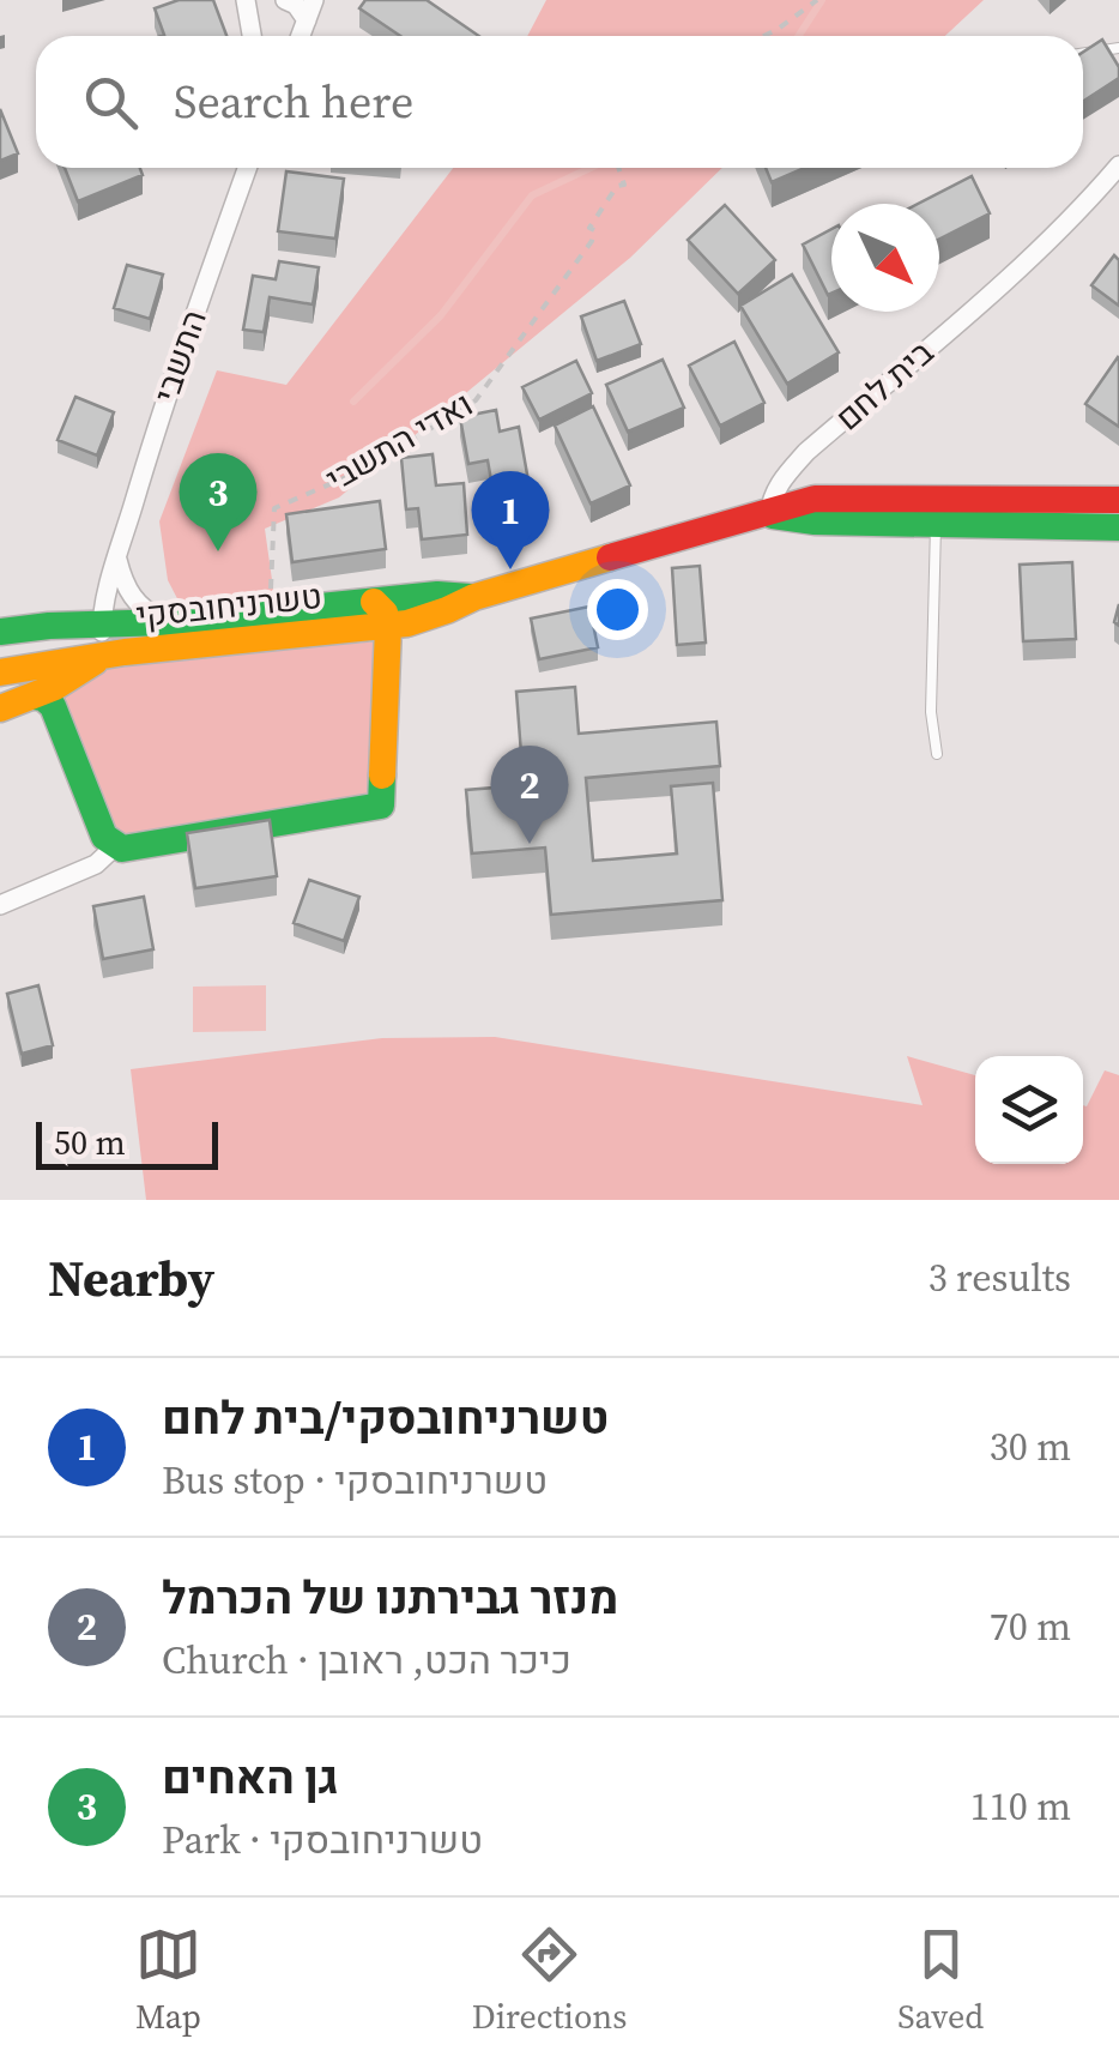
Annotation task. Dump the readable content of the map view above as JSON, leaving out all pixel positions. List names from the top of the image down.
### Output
{
  "streets": {
    "street": ["התשבי", "בית לחם", "טשרניחובסקי"],
    "path": ["ואדי התשבי"]
  },
  "crossings": [
    ["התשבי", "טשרניחובסקי"],
    ["בית לחם", "טשרניחובסקי"],
    ["ואדי התשבי", "טשרניחובסקי"]
  ],
  "scale_bar": "50 m",
  "north": "bottom right",
  "page": {
    "search": "Search here",
    "pins": ["3", "1", "2"],
    "scale": "50 m",
    "heading": ["Nearby", "3 results"],
    "list": [
      {
        "mark": "1",
        "name": "טשרניחובסקי/בית לחם",
        "note": "Bus stop · טשרניחובסקי",
        "value": "30 m"
      },
      {
        "mark": "2",
        "name": "מנזר גבירתנו של הכרמל",
        "note": "Church · כיכר הכט, ראובן",
        "value": "70 m"
      },
      {
        "mark": "3",
        "name": "גן האחים",
        "note": "Park · טשרניחובסקי",
        "value": "110 m"
      }
    ],
    "nav": ["Map", "Directions", "Saved"]
  }
}
